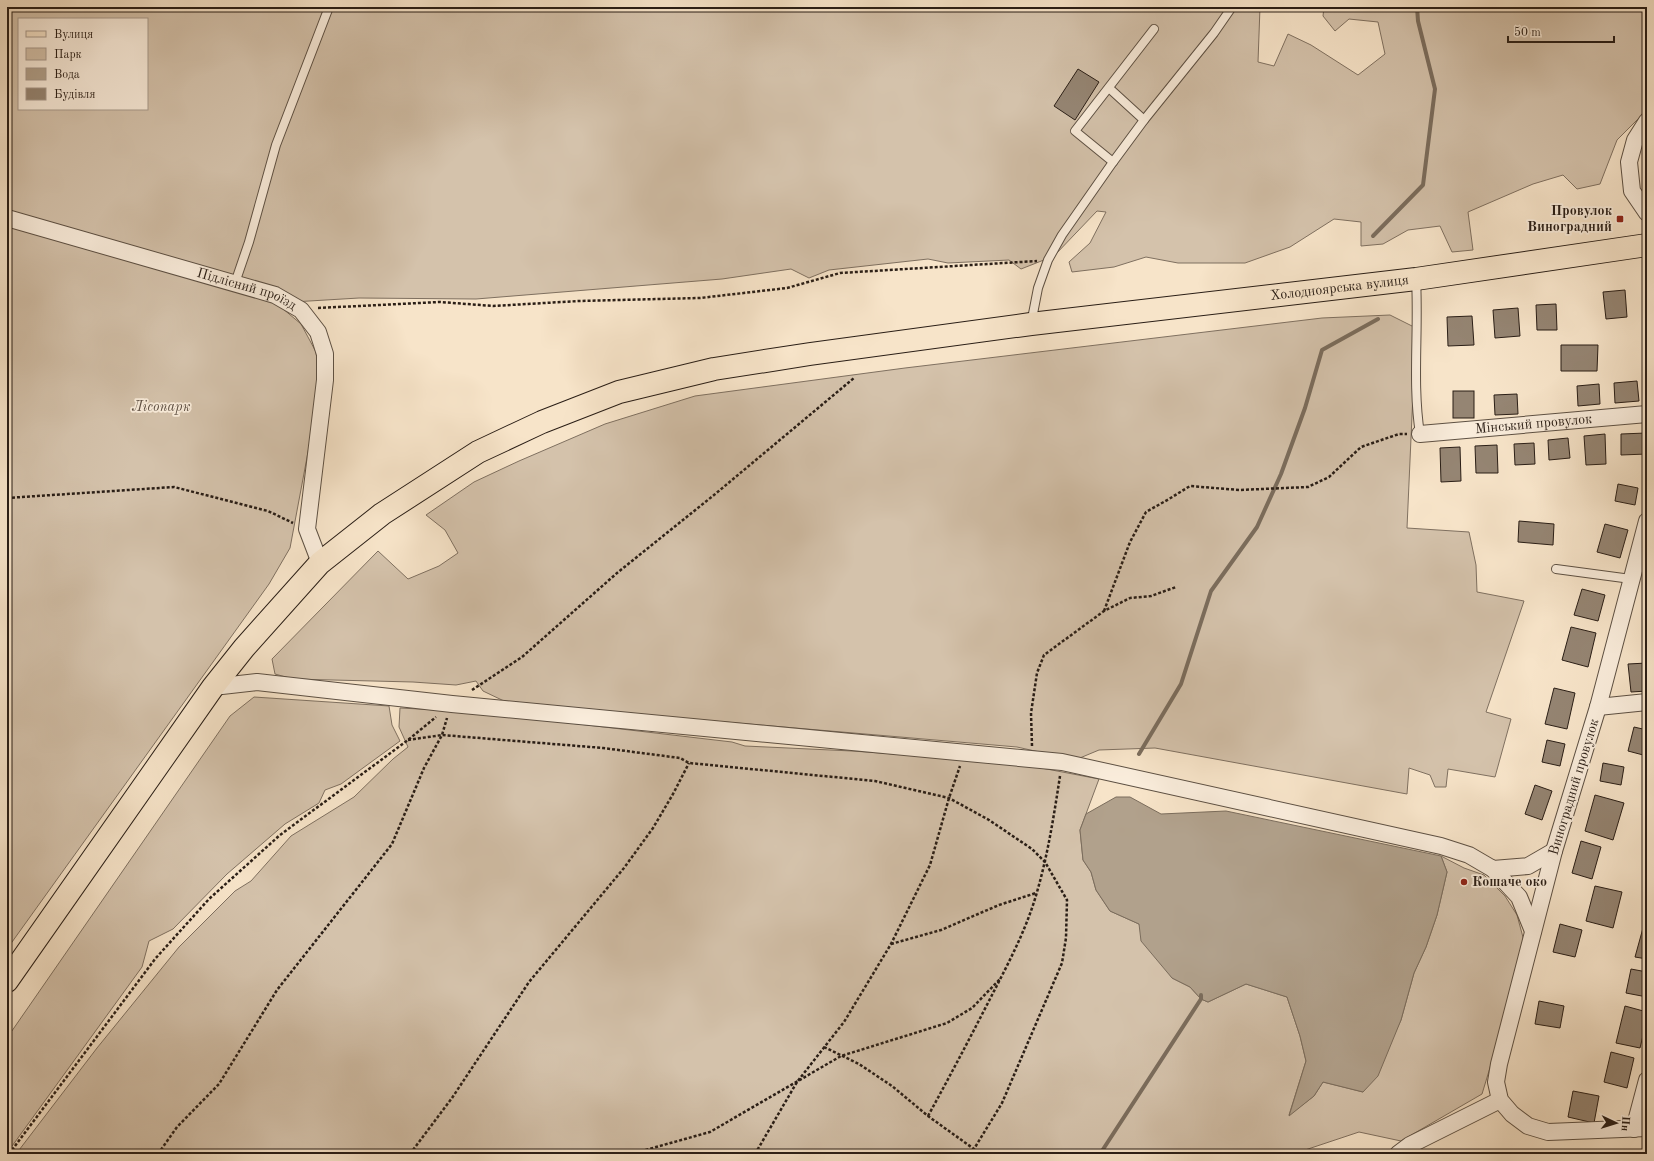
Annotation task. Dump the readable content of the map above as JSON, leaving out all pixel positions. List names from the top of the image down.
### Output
{
  "streets": {
    "main road": ["Холодноярська вулиця"],
    "street": ["Підлісний проїзд", "Мінський провулок", "Виноградний провулок"]
  },
  "crossings": [
    ["Холодноярська вулиця", "Підлісний проїзд"]
  ],
  "parks": ["Лісопарк"],
  "places": {
    "transit": ["Провулок Виноградний"],
    "other": ["Кошаче око"]
  },
  "legend": [
    "Вулиця",
    "Парк",
    "Вода",
    "Будівля"
  ],
  "scale_bar": "50 m",
  "north": "right"
}
